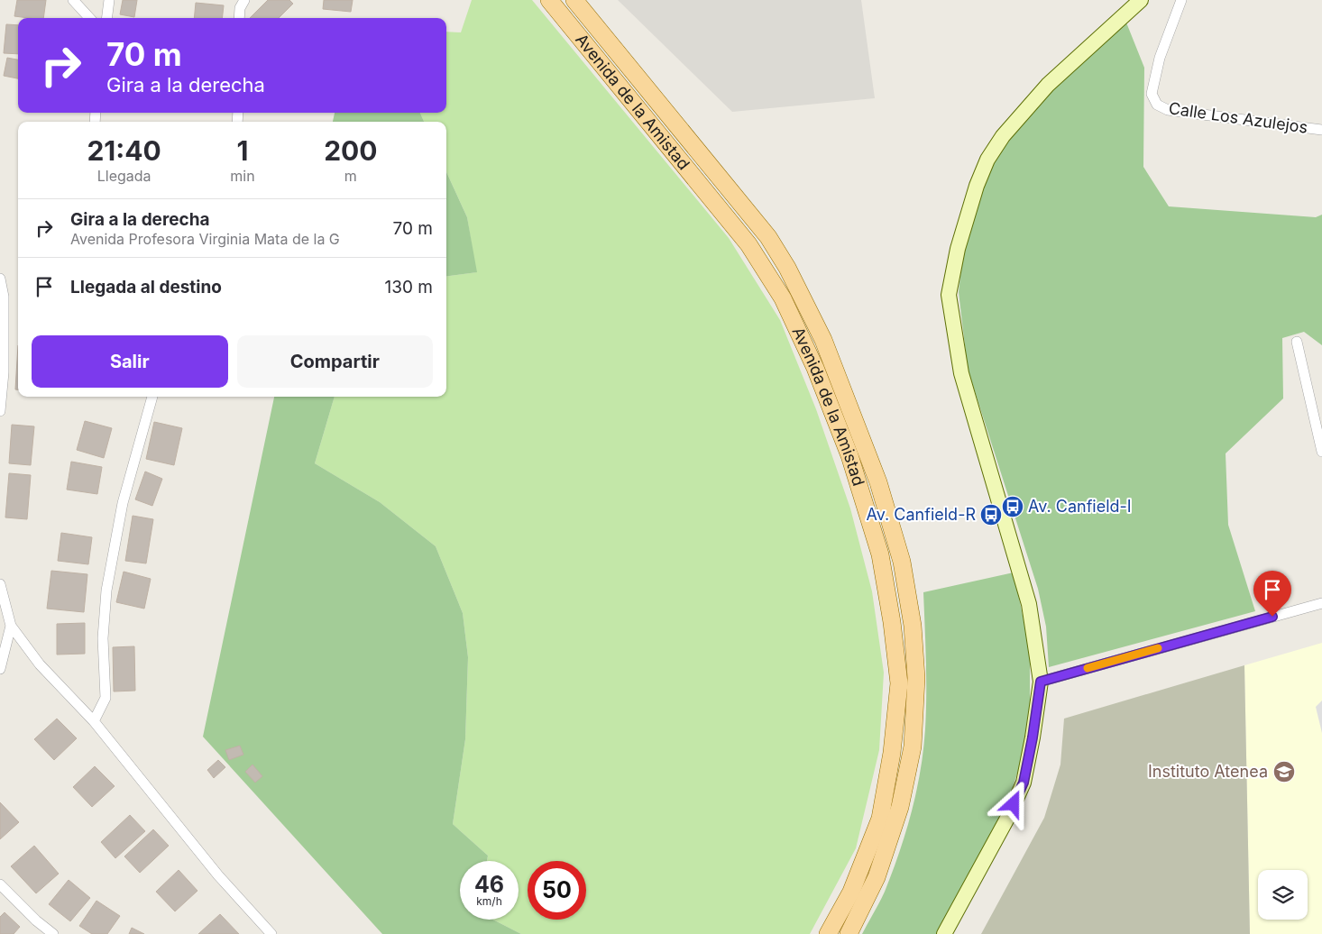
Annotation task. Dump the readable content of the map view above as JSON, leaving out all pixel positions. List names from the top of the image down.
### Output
{
  "streets": {
    "main road": ["Avenida de la Amistad"],
    "street": ["Calle Los Azulejos"]
  },
  "places": {
    "bus stop": ["Av. Canfield-I", "Av. Canfield-R"],
    "school or university": ["Instituto Atenea"]
  },
  "page": {
    "turn": ["70 m", "Gira a la derecha"],
    "eta": [
      "21:40",
      "Llegada",
      "1",
      "min",
      "200",
      "m"
    ],
    "list": [
      {
        "name": "Gira a la derecha",
        "note": "Avenida Profesora Virginia Mata de la G",
        "value": "70 m"
      },
      {
        "name": "Llegada al destino",
        "value": "130 m"
      }
    ],
    "buttons": ["Salir", "Compartir"],
    "speed": "46 km/h",
    "limit": "50"
  }
}
